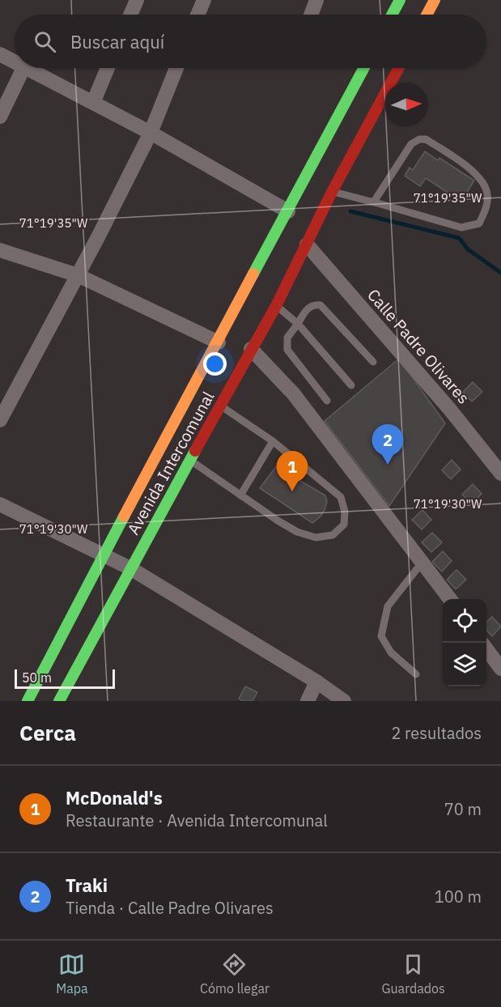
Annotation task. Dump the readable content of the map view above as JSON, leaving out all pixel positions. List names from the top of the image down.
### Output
{
  "streets": {
    "main road": ["Avenida Intercomunal"],
    "street": ["Calle Padre Olivares"]
  },
  "crossings": [
    ["Calle Padre Olivares", "Avenida Intercomunal"]
  ],
  "scale_bar": "50 m",
  "north": "right",
  "page": {
    "search": "Buscar aquí",
    "pins": ["2", "1"],
    "scale": "50 m",
    "heading": ["Cerca", "2 resultados"],
    "list": [
      {
        "mark": "1",
        "name": "McDonald's",
        "note": "Restaurante · Avenida Intercomunal",
        "value": "70 m"
      },
      {
        "mark": "2",
        "name": "Traki",
        "note": "Tienda · Calle Padre Olivares",
        "value": "100 m"
      }
    ],
    "nav": ["Mapa", "Cómo llegar", "Guardados"]
  },
  "coordinates": ["71°19'35\"W", "71°19'30\"W"]
}
